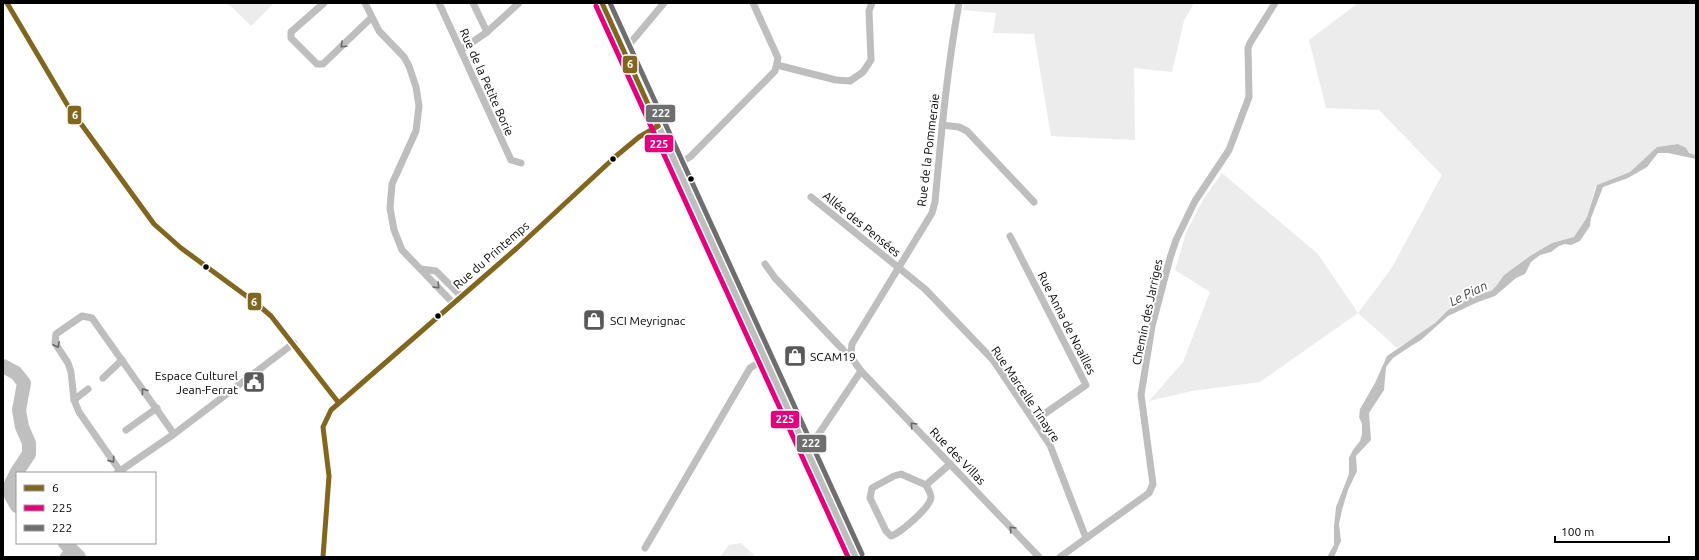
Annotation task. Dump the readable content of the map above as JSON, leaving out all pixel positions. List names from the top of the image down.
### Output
{
  "streets": {
    "street": [
      "Rue de la Petite Borie",
      "Rue de la Pommeraie",
      "Allée des Pensées",
      "Rue du Printemps",
      "Chemin des Jarriges",
      "Rue Anna de Noailles",
      "Rue Marcelle Tinayre",
      "Rue des Villas"
    ]
  },
  "crossings": [
    ["Rue de la Pommeraie", "Allée des Pensées"],
    ["Rue de la Pommeraie", "Rue Marcelle Tinayre"],
    ["Allée des Pensées", "Rue Marcelle Tinayre"],
    ["Chemin des Jarriges", "Rue Marcelle Tinayre"],
    ["Rue Anna de Noailles", "Rue Marcelle Tinayre"]
  ],
  "one_way": ["Rue des Villas"],
  "water": ["Le Pian"],
  "places": {
    "shop": ["SCI Meyrignac", "SCAM19"],
    "public building": ["Espace Culturel Jean-Ferrat"]
  },
  "lines": ["transit line 6", "transit line 222", "transit line 225"],
  "legend": ["6", "225", "222"],
  "scale_bar": "100 m"
}
